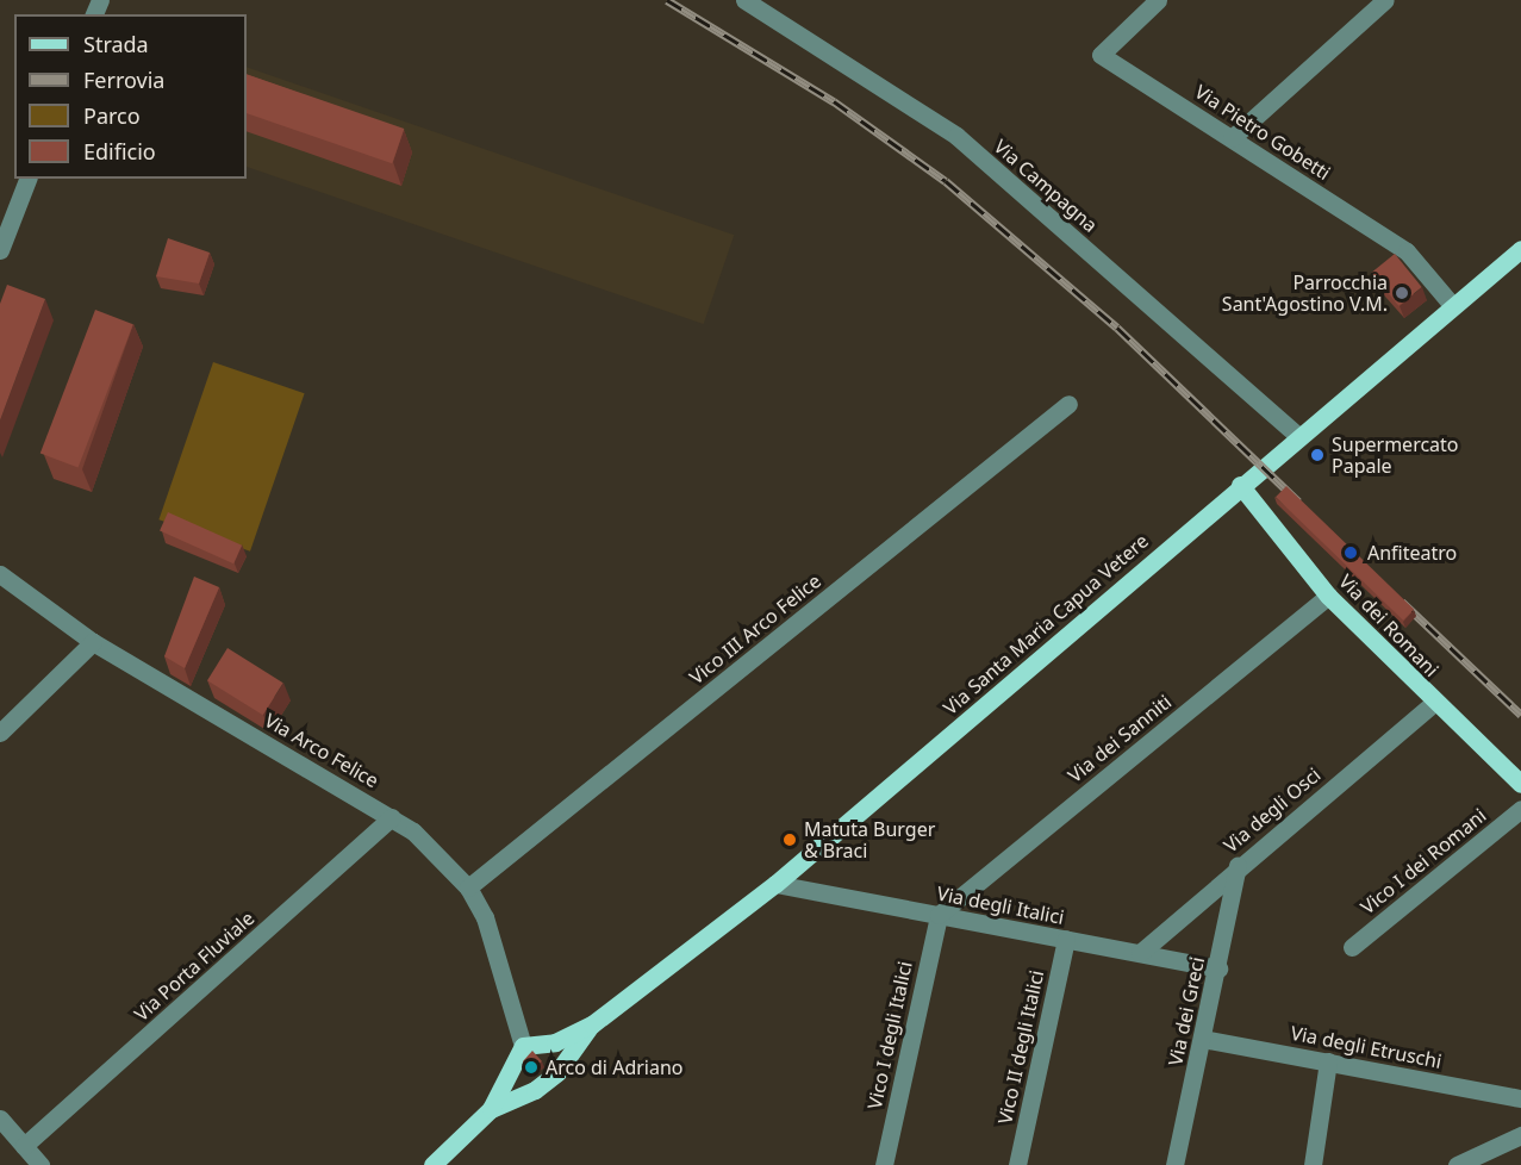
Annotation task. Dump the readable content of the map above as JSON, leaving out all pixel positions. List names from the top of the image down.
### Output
{
  "streets": {
    "main road": ["Via Santa Maria Capua Vetere", "Via dei Romani"],
    "street": [
      "Via Pietro Gobetti",
      "Via Campagna",
      "Vico III Arco Felice",
      "Via dei Sanniti",
      "Via Arco Felice",
      "Via degli Osci",
      "Vico I dei Romani",
      "Via degli Italici",
      "Via Porta Fluviale",
      "Via dei Greci",
      "Vico I degli Italici",
      "Vico II degli Italici",
      "Via degli Etruschi"
    ]
  },
  "crossings": [
    ["Via Pietro Gobetti", "Via Santa Maria Capua Vetere"],
    ["Via Campagna", "Via Santa Maria Capua Vetere"],
    ["Via Santa Maria Capua Vetere", "Via dei Romani"],
    ["Via Santa Maria Capua Vetere", "Via degli Italici"],
    ["Via dei Romani", "Via dei Sanniti"],
    ["Via dei Romani", "Via degli Osci"],
    ["Vico III Arco Felice", "Via Arco Felice"],
    ["Via dei Sanniti", "Via degli Italici"],
    ["Via dei Sanniti", "Vico I degli Italici"],
    ["Via Arco Felice", "Via Porta Fluviale"],
    ["Via degli Osci", "Via degli Italici"],
    ["Via degli Osci", "Via dei Greci"],
    ["Via degli Italici", "Via dei Greci"],
    ["Via degli Italici", "Vico I degli Italici"],
    ["Via degli Italici", "Vico II degli Italici"],
    ["Via dei Greci", "Via degli Etruschi"]
  ],
  "places": [
    "Parrocchia Sant'Agostino V.M.",
    "Supermercato Papale",
    "Anfiteatro",
    "Matuta Burger & Braci",
    "Arco di Adriano"
  ],
  "legend": [
    "Strada",
    "Ferrovia",
    "Parco",
    "Edificio"
  ]
}
